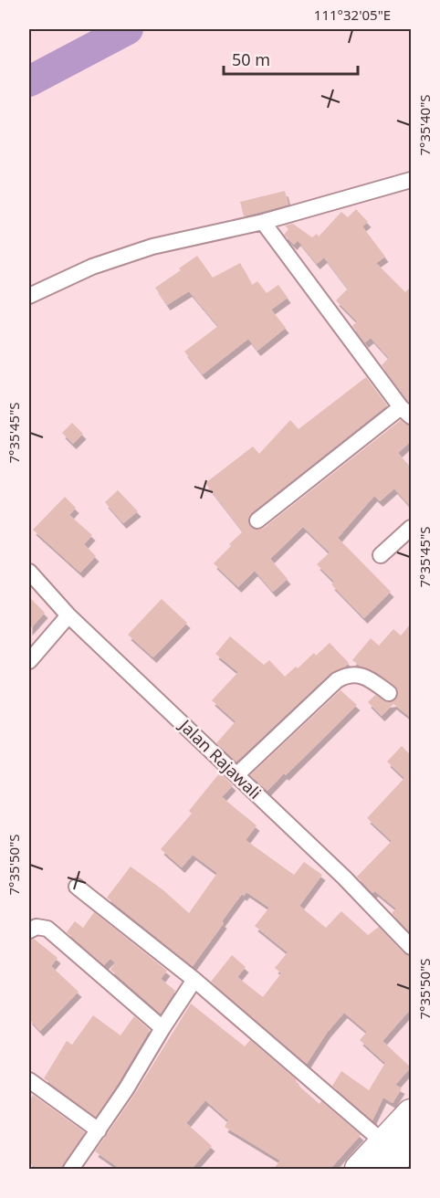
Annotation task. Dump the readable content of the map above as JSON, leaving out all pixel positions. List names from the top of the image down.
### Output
{
  "streets": {
    "street": ["Jalan Rajawali"]
  },
  "scale_bar": "50 m",
  "coordinates": [
    "111°32'05\"E",
    "7°35'40\"S",
    "7°35'45\"S",
    "7°35'50\"S"
  ]
}
